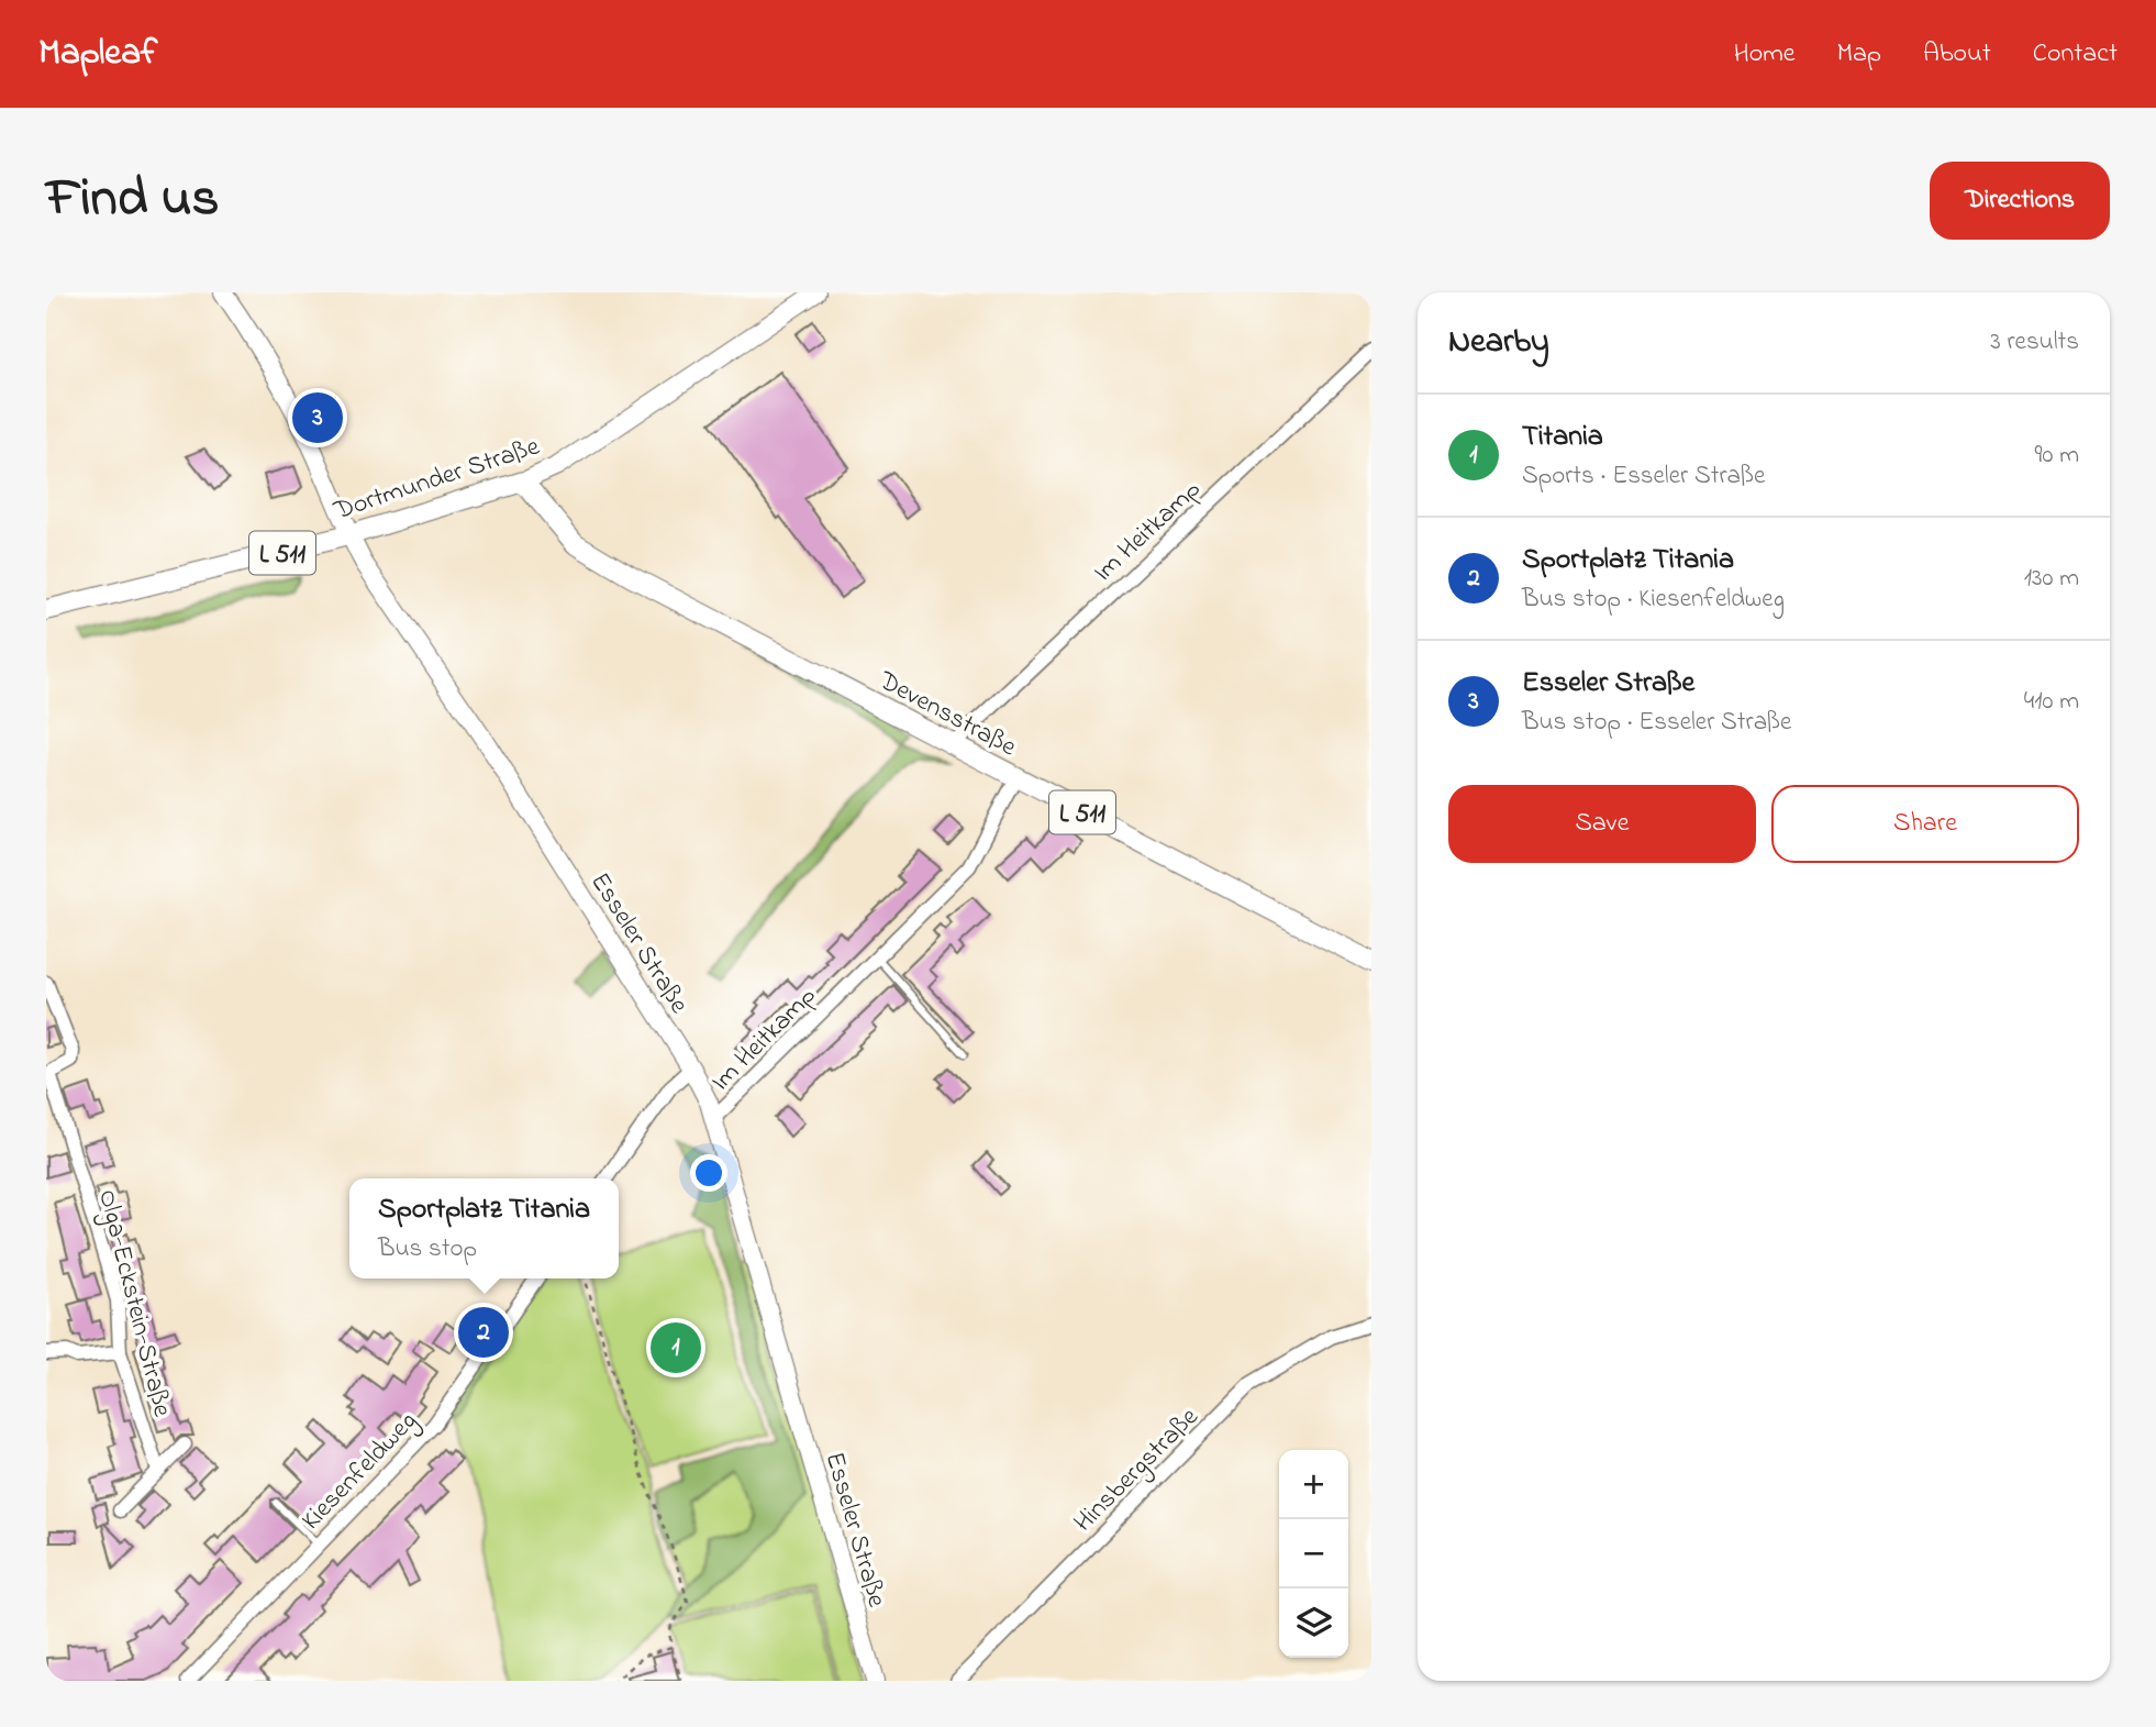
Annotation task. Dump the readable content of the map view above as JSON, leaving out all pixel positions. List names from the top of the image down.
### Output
{
  "streets": {
    "main road": [
      "Dortmunder Straße",
      "L 511",
      "Devensstraße",
      "Esseler Straße"
    ],
    "street": [
      "Im Heitkamp",
      "Olga-Eckstein-Straße",
      "Hinsbergstraße",
      "Kiesenfeldweg"
    ]
  },
  "crossings": [
    ["Dortmunder Straße", "Devensstraße"],
    ["Dortmunder Straße", "Esseler Straße"],
    ["Im Heitkamp", "Devensstraße"],
    ["Im Heitkamp", "Esseler Straße"]
  ],
  "page": {
    "header": "Mapleaf",
    "nav": [
      "Home",
      "Map",
      "About",
      "Contact"
    ],
    "title": "Find us",
    "buttons": [
      "Directions",
      ["Save", "Share"]
    ],
    "heading": ["Nearby", "3 results"],
    "pins": ["3", "2", "1"],
    "list": [
      {
        "mark": "1",
        "name": "Titania",
        "note": "Sports · Esseler Straße",
        "value": "90 m"
      },
      {
        "mark": "2",
        "name": "Sportplatz Titania",
        "note": "Bus stop · Kiesenfeldweg",
        "value": "130 m"
      },
      {
        "mark": "3",
        "name": "Esseler Straße",
        "note": "Bus stop · Esseler Straße",
        "value": "410 m"
      }
    ],
    "popup": ["Sportplatz Titania", "Bus stop"],
    "map_buttons": ["+", "−"]
  }
}
